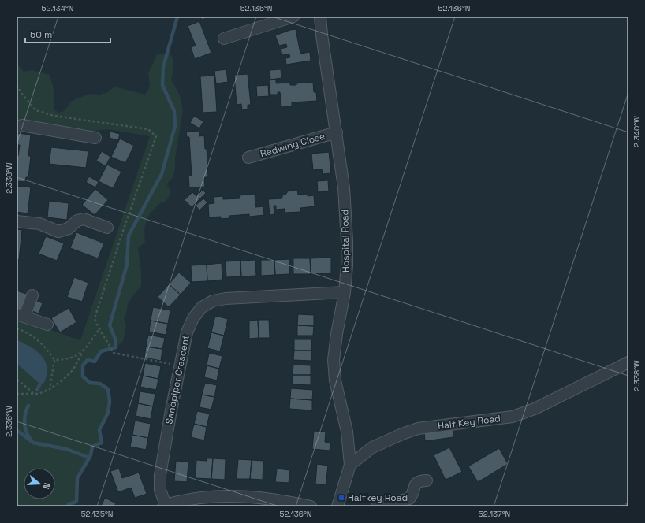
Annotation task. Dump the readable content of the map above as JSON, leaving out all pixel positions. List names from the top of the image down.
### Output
{
  "streets": {
    "street": [
      "Redwing Close",
      "Hospital Road",
      "Sandpiper Crescent",
      "Half Key Road"
    ]
  },
  "crossings": [
    ["Redwing Close", "Hospital Road"],
    ["Hospital Road", "Sandpiper Crescent"],
    ["Hospital Road", "Half Key Road"]
  ],
  "places": {
    "transit": ["Halfkey Road"]
  },
  "scale_bar": "50 m",
  "north": "right",
  "coordinates": [
    "52.134°N",
    "52.135°N",
    "52.136°N",
    "2.340°W",
    "2.338°W",
    "2.336°W",
    "52.137°N"
  ]
}
